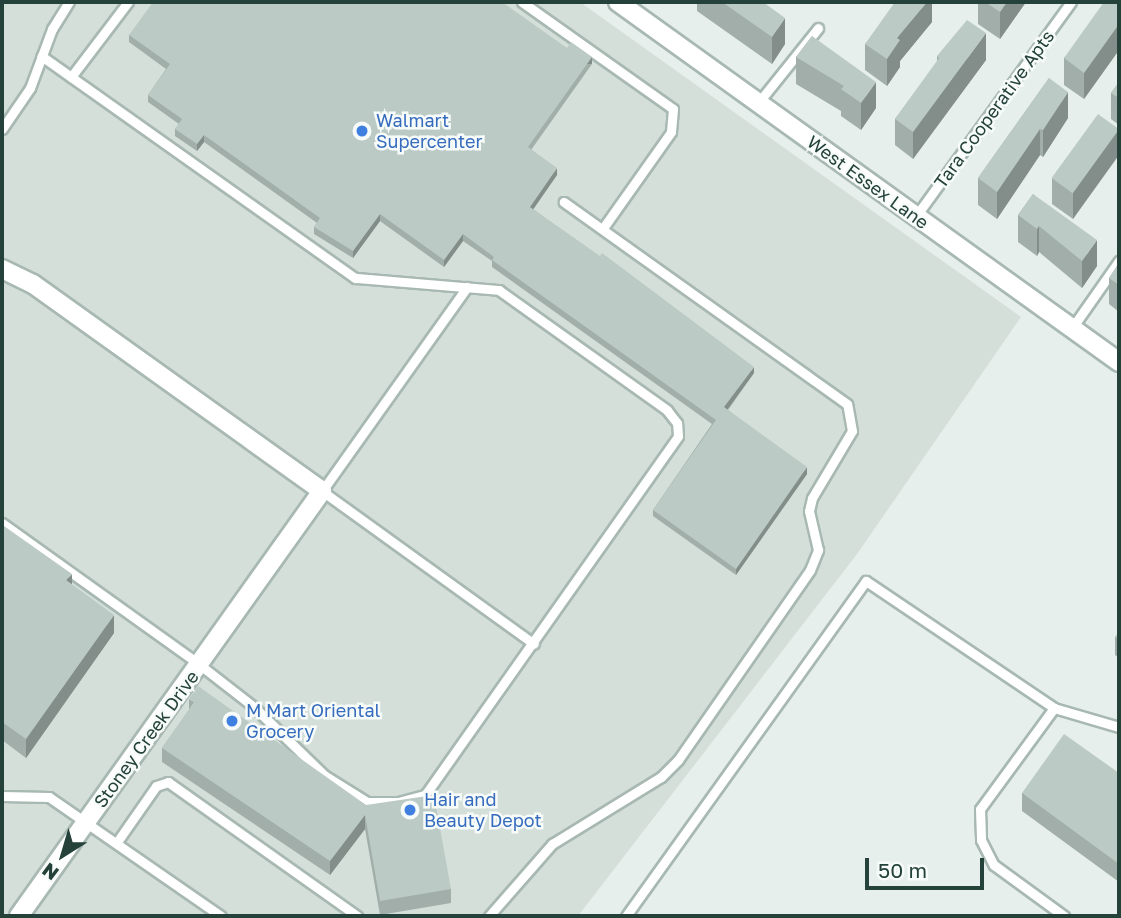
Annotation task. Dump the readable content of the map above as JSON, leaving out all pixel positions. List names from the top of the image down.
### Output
{
  "streets": {
    "street": ["West Essex Lane", "Stoney Creek Drive"],
    "lane": ["Tara Cooperative Apts"]
  },
  "crossings": [
    ["Tara Cooperative Apts", "West Essex Lane"]
  ],
  "places": ["Walmart Supercenter", "M Mart Oriental Grocery", "Hair and Beauty Depot"],
  "scale_bar": "50 m",
  "north": "bottom left"
}
